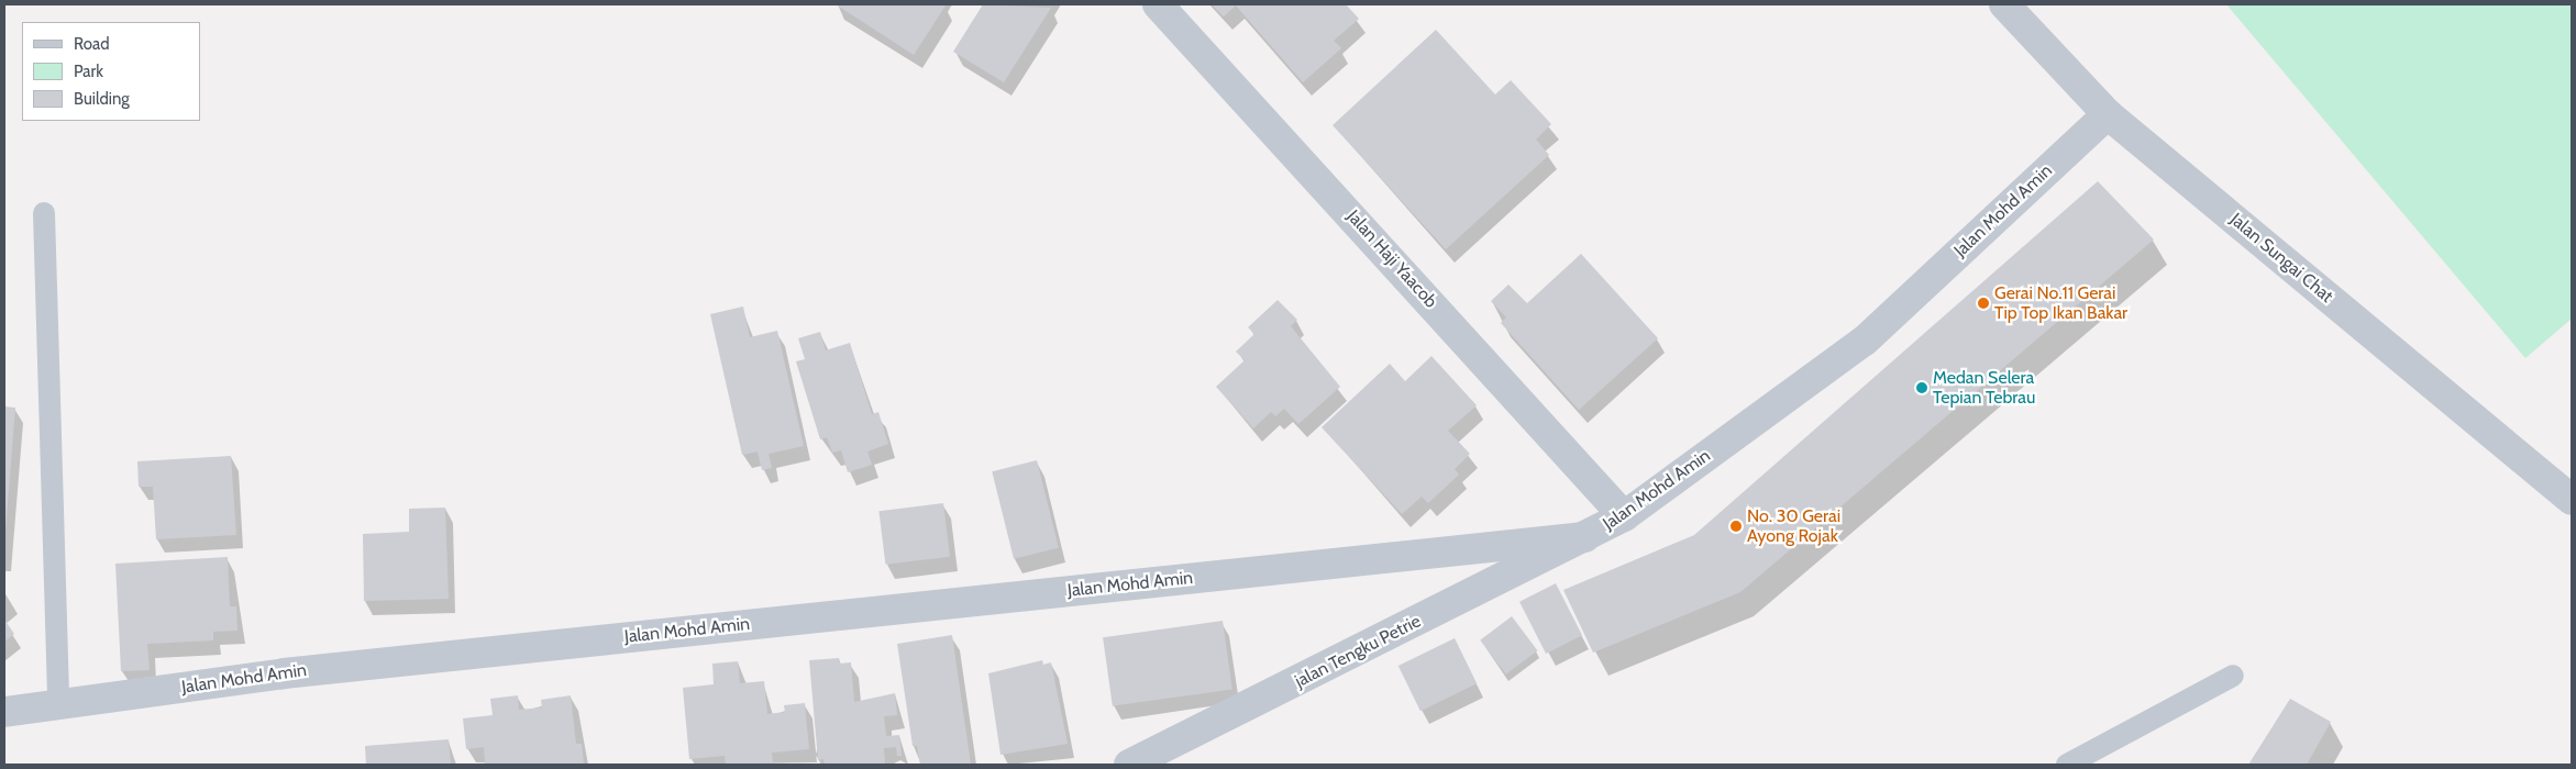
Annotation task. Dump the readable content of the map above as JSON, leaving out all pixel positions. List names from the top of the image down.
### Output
{
  "streets": {
    "street": [
      "Jalan Mohd Amin",
      "Jalan Sungai Chat",
      "Jalan Haji Yaacob",
      "jalan Tengku Petrie"
    ]
  },
  "crossings": [
    ["Jalan Mohd Amin", "Jalan Sungai Chat"],
    ["Jalan Mohd Amin", "Jalan Haji Yaacob"],
    ["Jalan Mohd Amin", "jalan Tengku Petrie"]
  ],
  "places": ["Gerai No.11 Gerai Tip Top Ikan Bakar", "Medan Selera Tepian Tebrau", "No. 30 Gerai Ayong Rojak"],
  "legend": ["Road", "Park", "Building"]
}
